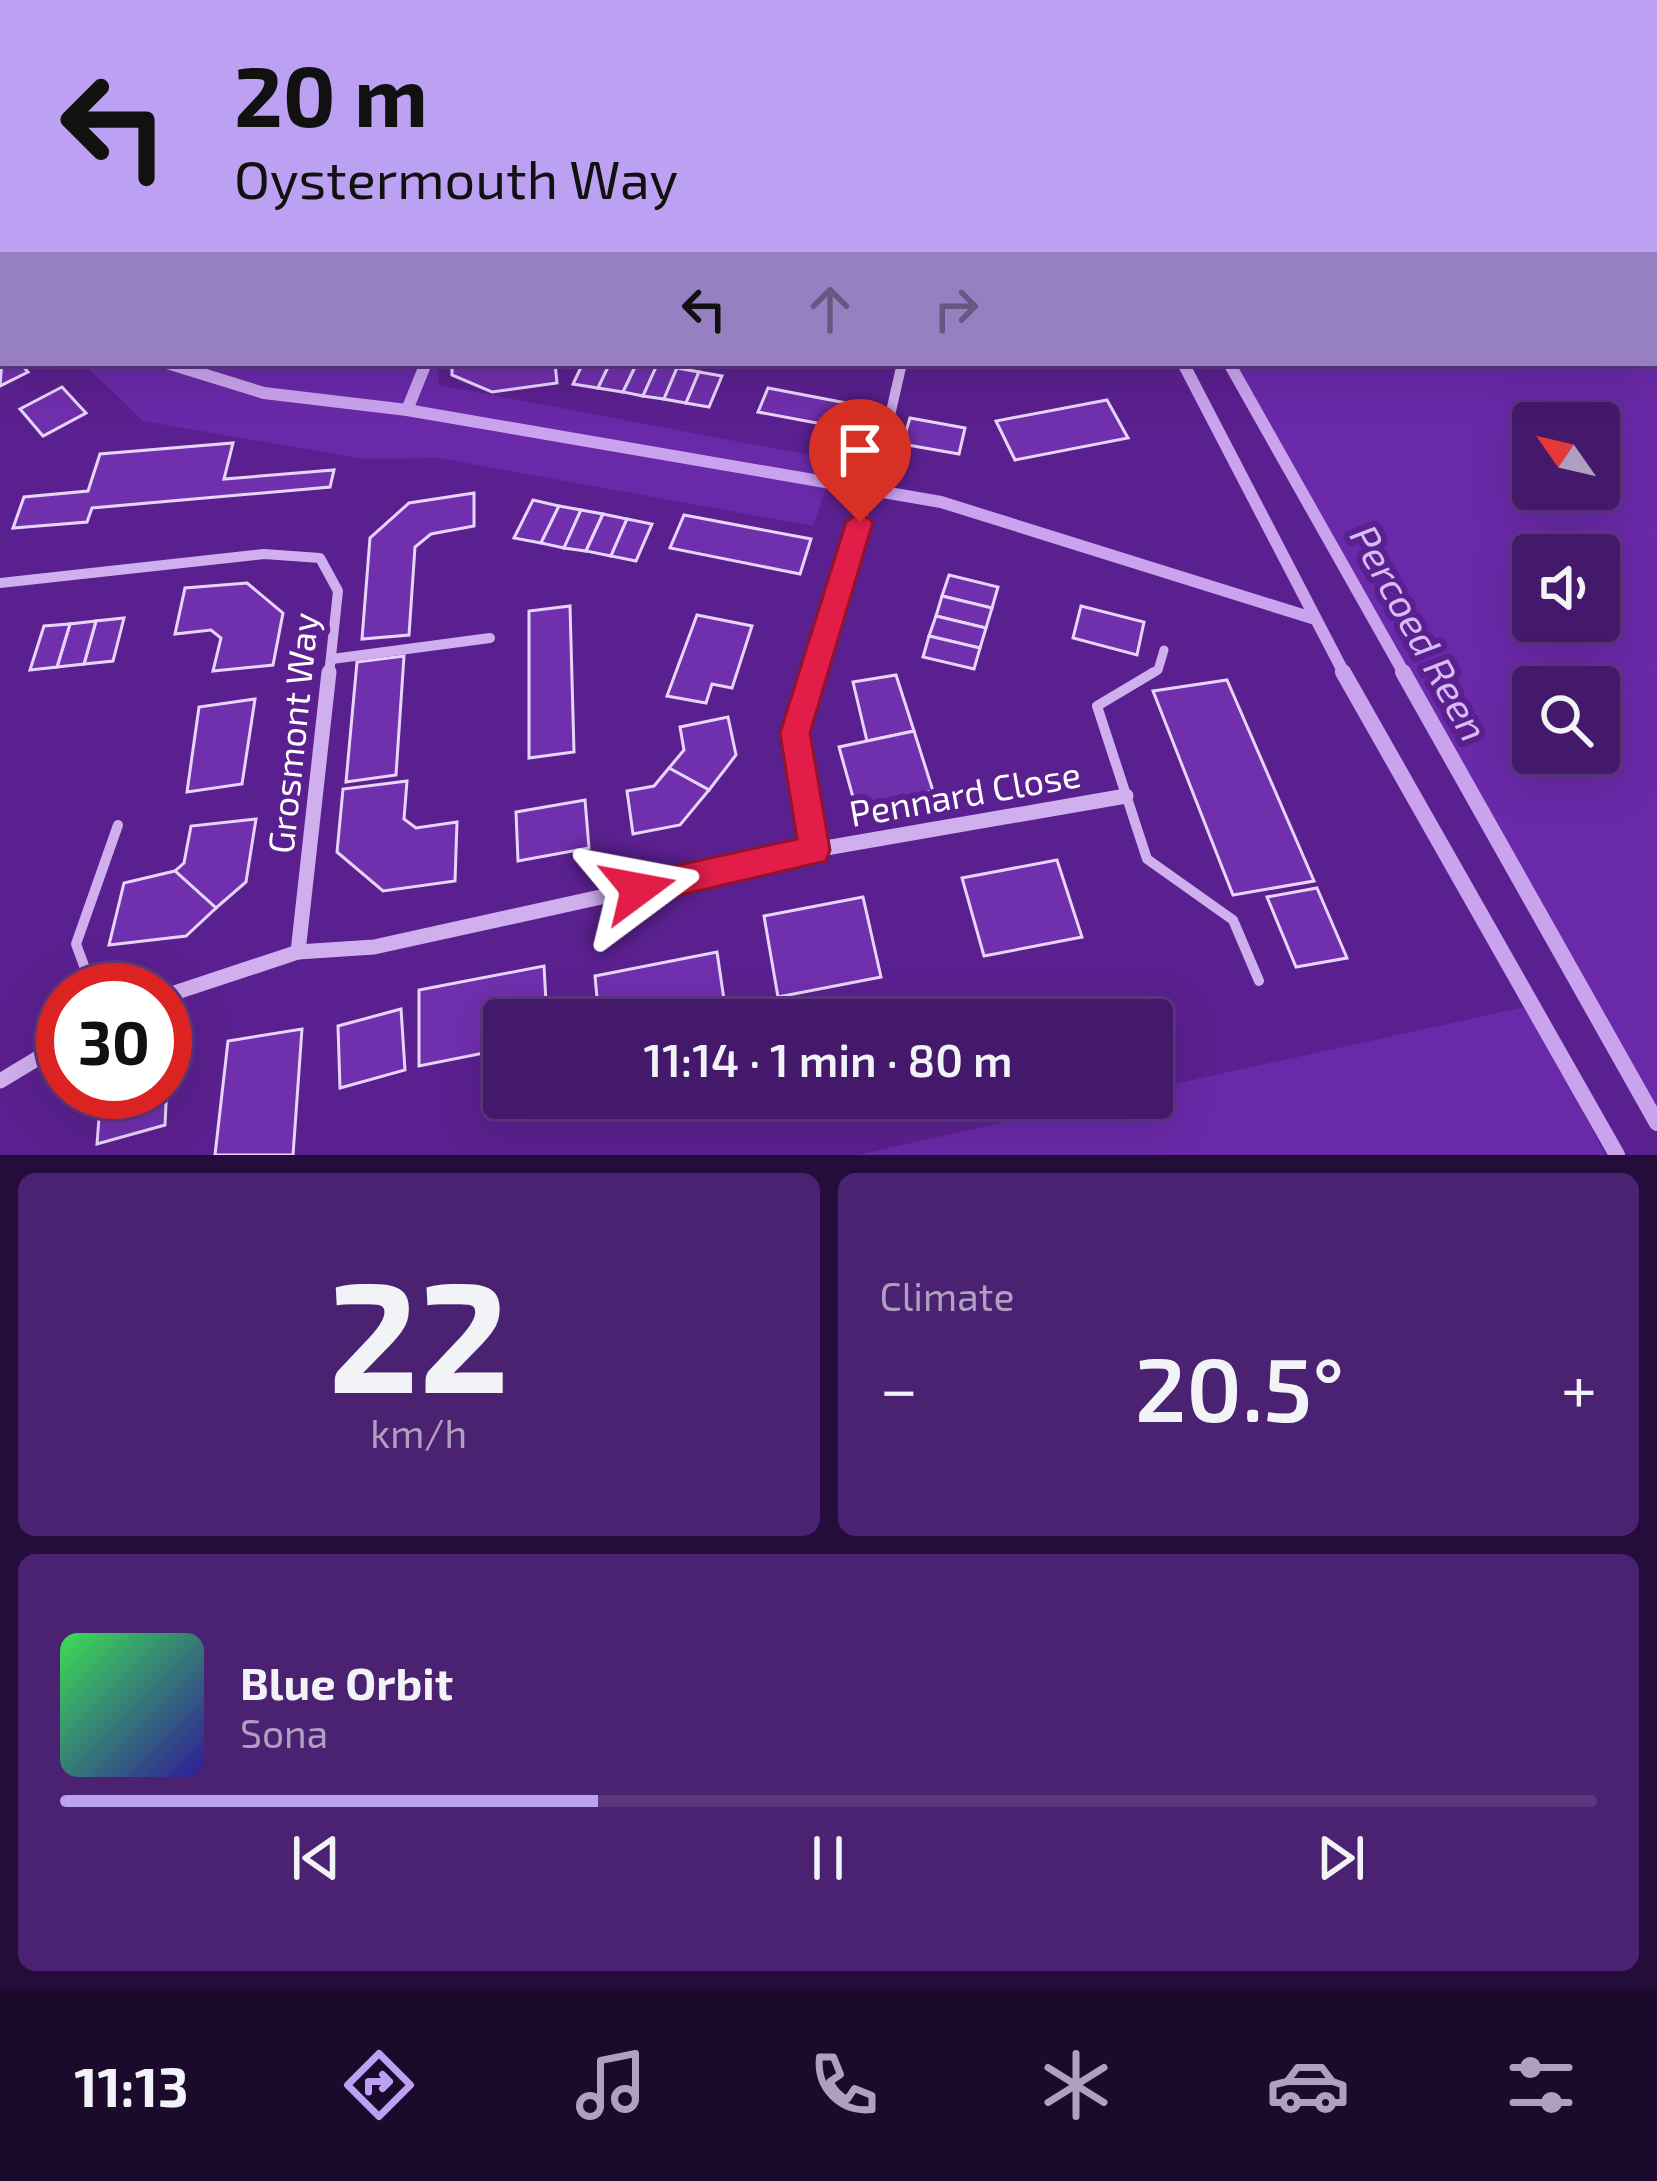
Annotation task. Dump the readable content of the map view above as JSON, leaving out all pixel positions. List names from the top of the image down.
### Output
{
  "streets": {
    "street": ["Grosmont Way", "Pennard Close"]
  },
  "crossings": [
    ["Grosmont Way", "Pennard Close"]
  ],
  "water": ["Percoed Reen"],
  "north": "top left",
  "page": {
    "turn": ["20 m", "Oystermouth Way"],
    "limit": "30",
    "trip": "11:14 · 1 min · 80 m",
    "tile": [
      ["22", "km/h"],
      "Climate"
    ],
    "heat": ["−", "20.5°", "+"],
    "song": ["Blue Orbit", "Sona"],
    "tabs": "11:13"
  }
}
